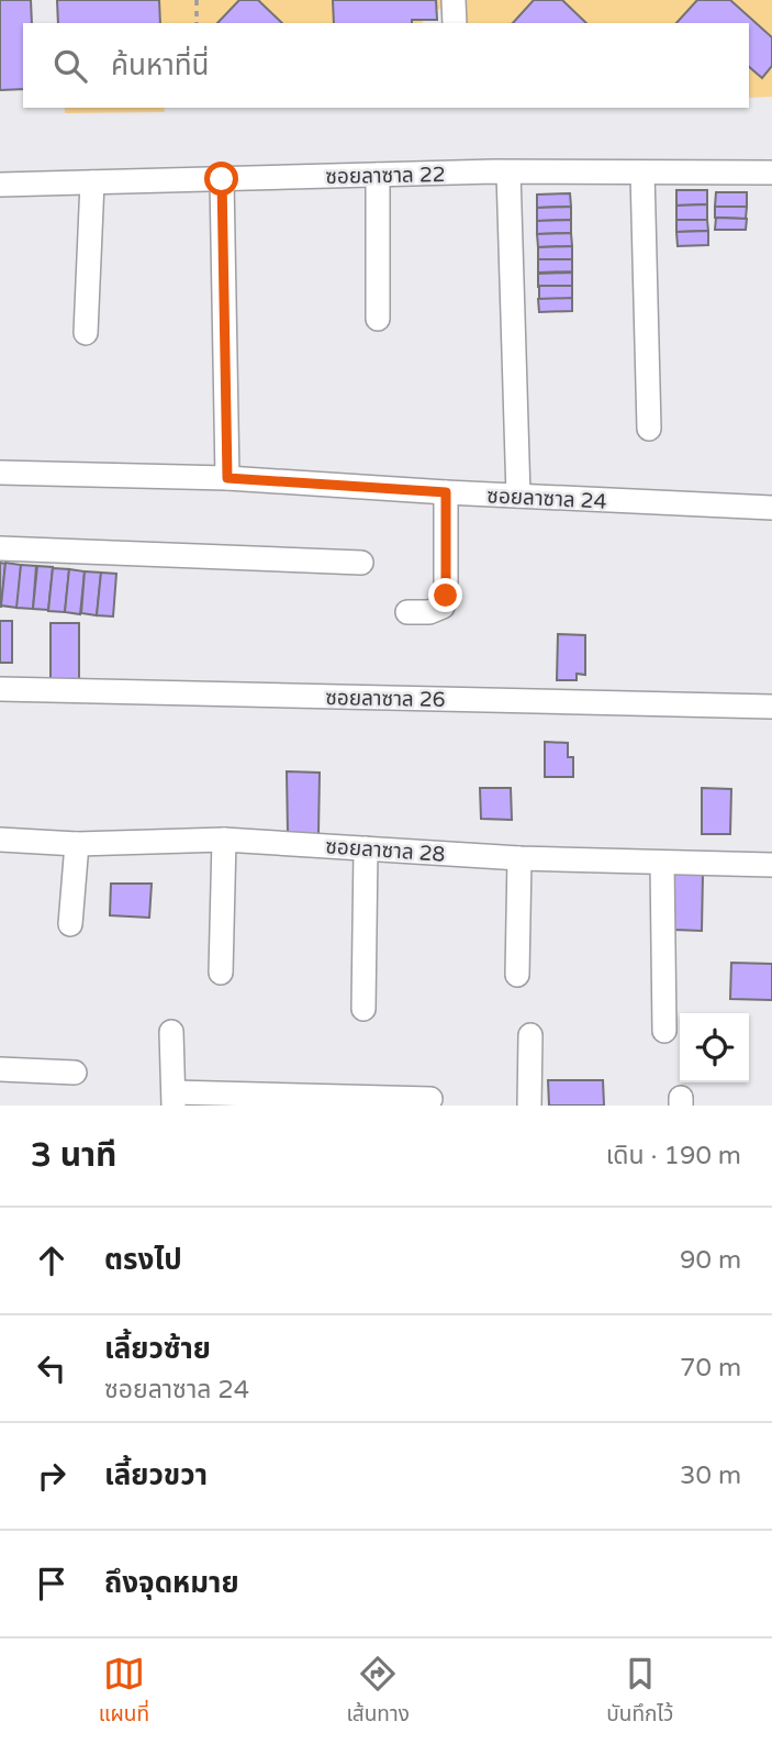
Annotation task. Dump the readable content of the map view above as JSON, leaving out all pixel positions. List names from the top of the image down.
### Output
{
  "streets": {
    "street": [
      "ซอยลาซาล 22",
      "ซอยลาซาล 24",
      "ซอยลาซาล 26",
      "ซอยลาซาล 28"
    ]
  },
  "page": {
    "search": "ค้นหาที่นี่",
    "heading": ["3 นาที", "เดิน · 190 m"],
    "list": [
      ["ตรงไป", "90 m"],
      ["เลี้ยวซ้าย", "ซอยลาซาล 24", "70 m"],
      ["เลี้ยวขวา", "30 m"],
      "ถึงจุดหมาย"
    ],
    "nav": ["แผนที่", "เส้นทาง", "บันทึกไว้"]
  }
}
